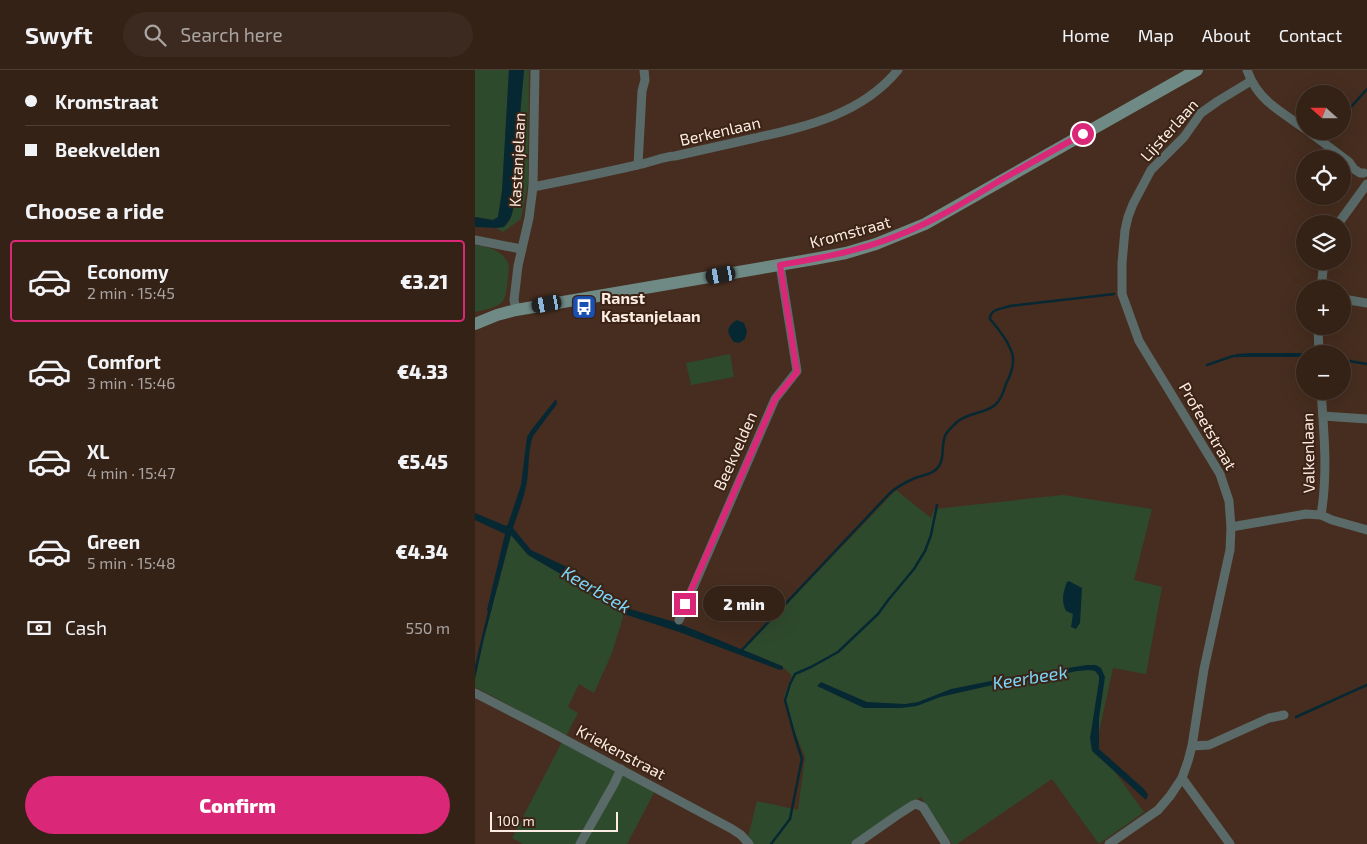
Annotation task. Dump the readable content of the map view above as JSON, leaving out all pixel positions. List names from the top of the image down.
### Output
{
  "streets": {
    "main road": ["Kromstraat"],
    "street": [
      "Lijsterlaan",
      "Berkenlaan",
      "Kastanjelaan",
      "Profeetstraat",
      "Beekvelden",
      "Valkenlaan",
      "Kriekenstraat"
    ]
  },
  "crossings": [
    ["Lijsterlaan", "Profeetstraat"],
    ["Berkenlaan", "Kastanjelaan"],
    ["Kastanjelaan", "Kromstraat"],
    ["Kromstraat", "Beekvelden"]
  ],
  "water": ["Keerbeek"],
  "places": {
    "bus stop": ["Ranst Kastanjelaan"]
  },
  "scale_bar": "100 m",
  "north": "left",
  "page": {
    "header": "Swyft",
    "search": "Search here",
    "nav": [
      "Home",
      "Map",
      "About",
      "Contact"
    ],
    "banner": ["Kromstraat", "Beekvelden"],
    "map_buttons": ["+", "−"],
    "heading": "Choose a ride",
    "list": [
      {
        "name": "Economy",
        "note": "2 min · 15:45",
        "value": "€3.21"
      },
      {
        "name": "Comfort",
        "note": "3 min · 15:46",
        "value": "€4.33"
      },
      {
        "name": "XL",
        "note": "4 min · 15:47",
        "value": "€5.45"
      },
      {
        "name": "Green",
        "note": "5 min · 15:48",
        "value": "€4.34"
      }
    ],
    "bubble": "2 min",
    "pay": ["Cash", "550 m"],
    "buttons": "Confirm",
    "scale": "100 m"
  }
}
